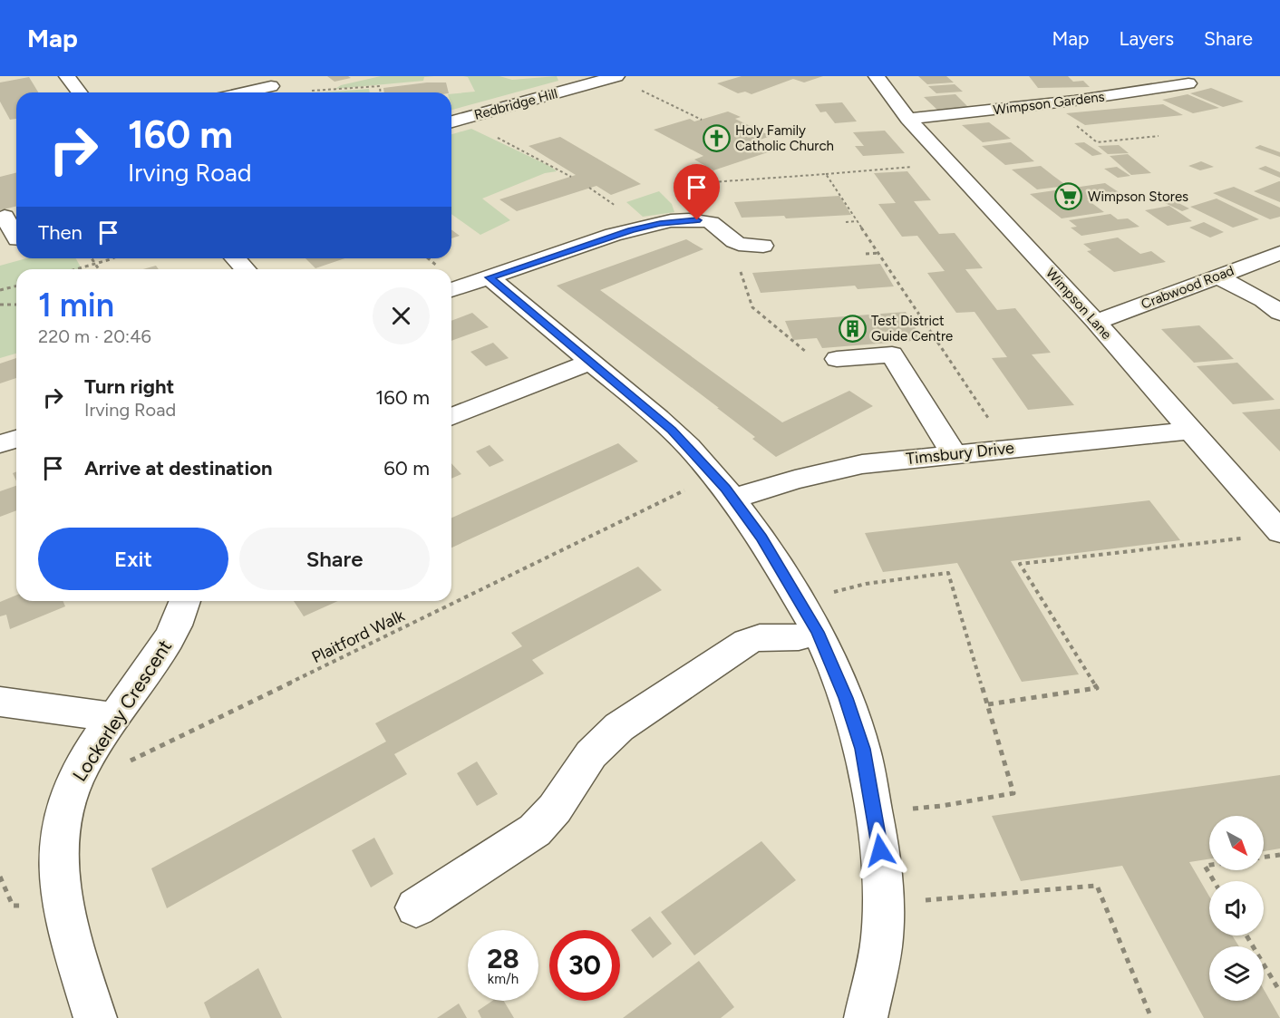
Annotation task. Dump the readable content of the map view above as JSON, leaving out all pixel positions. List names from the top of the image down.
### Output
{
  "streets": {
    "street": [
      "Wimpson Gardens",
      "Redbridge Hill",
      "Crabwood Road",
      "Wimpson Lane",
      "Timsbury Drive",
      "Lockerley Crescent"
    ],
    "path": ["Plaitford Walk"]
  },
  "crossings": [
    ["Wimpson Gardens", "Wimpson Lane"],
    ["Crabwood Road", "Wimpson Lane"],
    ["Wimpson Lane", "Timsbury Drive"],
    ["Timsbury Drive", "Plaitford Walk"]
  ],
  "places": {
    "church": ["Holy Family Catholic Church"],
    "supermarket": ["Wimpson Stores"],
    "building": ["Test District Guide Centre"]
  },
  "north": "bottom right",
  "page": {
    "header": "Map",
    "nav": ["Map", "Layers", "Share"],
    "turn": ["160 m", "Irving Road"],
    "then": "Then",
    "heading": ["1 min", "220 m · 20:46"],
    "list": [
      {
        "name": "Turn right",
        "note": "Irving Road",
        "value": "160 m"
      },
      {
        "name": "Arrive at destination",
        "value": "60 m"
      }
    ],
    "buttons": ["Exit", "Share"],
    "speed": "28 km/h",
    "limit": "30"
  }
}
